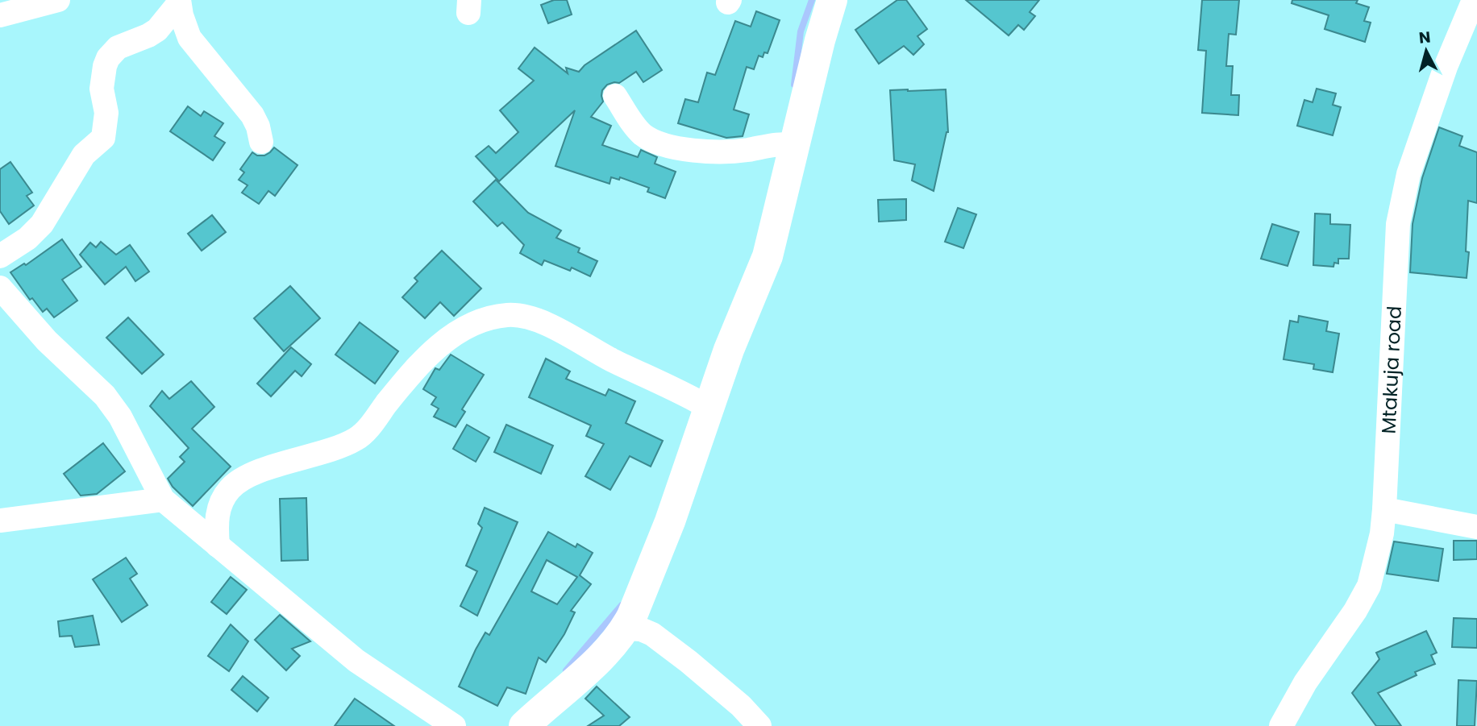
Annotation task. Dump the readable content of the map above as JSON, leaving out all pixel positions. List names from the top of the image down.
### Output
{
  "streets": {
    "street": ["Mtakuja road"]
  },
  "north": "top"
}
